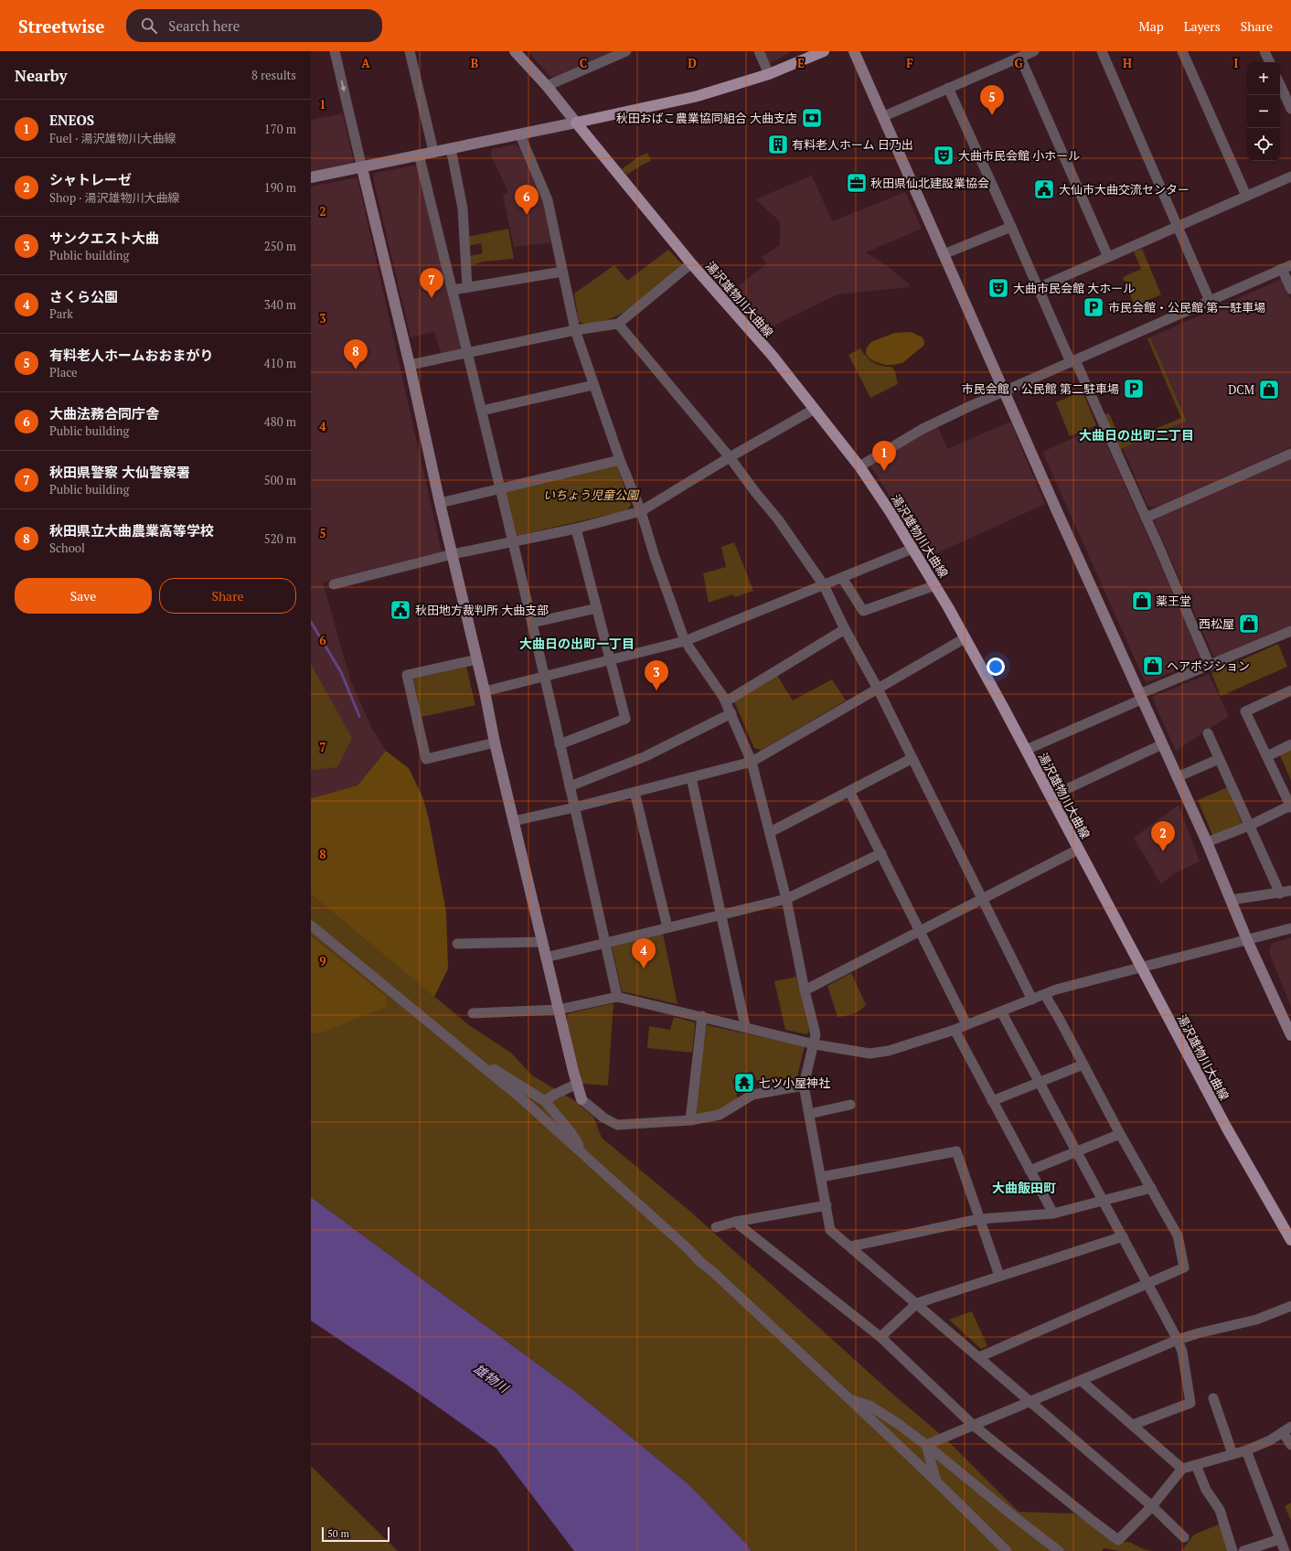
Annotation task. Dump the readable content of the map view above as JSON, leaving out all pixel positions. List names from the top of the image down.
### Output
{
  "streets": {
    "main road": ["湯沢雄物川大曲線"]
  },
  "districts": ["大曲日の出町二丁目", "大曲日の出町一丁目", "大曲飯田町"],
  "water": ["雄物川"],
  "parks": ["いちょう児童公園"],
  "places": {
    "bank": ["秋田おばこ農業協同組合 大曲支店"],
    "building": ["有料老人ホーム 日乃出"],
    "theatre": ["大曲市民会館 小ホール", "大曲市民会館 大ホール"],
    "office": ["秋田県仙北建設業協会"],
    "public building": ["大仙市大曲交流センター", "秋田地方裁判所 大曲支部"],
    "parking": ["市民会館・公民館 第一駐車場", "市民会館・公民館 第二駐車場"],
    "shop": [
      "DCM",
      "薬王堂",
      "西松屋",
      "ヘアポジション"
    ],
    "temple": ["七ツ小屋神社"]
  },
  "scale_bar": "50 m",
  "page": {
    "header": "Streetwise",
    "search": "Search here",
    "nav": ["Map", "Layers", "Share"],
    "heading": ["Nearby", "8 results"],
    "map_buttons": ["+", "−"],
    "pins": [
      "5",
      "6",
      "7",
      "8",
      "1",
      "3",
      "2",
      "4"
    ],
    "list": [
      {
        "mark": "1",
        "name": "ENEOS",
        "note": "Fuel · 湯沢雄物川大曲線",
        "value": "170 m"
      },
      {
        "mark": "2",
        "name": "シャトレーゼ",
        "note": "Shop · 湯沢雄物川大曲線",
        "value": "190 m"
      },
      {
        "mark": "3",
        "name": "サンクエスト大曲",
        "note": "Public building",
        "value": "250 m"
      },
      {
        "mark": "4",
        "name": "さくら公園",
        "note": "Park",
        "value": "340 m"
      },
      {
        "mark": "5",
        "name": "有料老人ホームおおまがり",
        "note": "Place",
        "value": "410 m"
      },
      {
        "mark": "6",
        "name": "大曲法務合同庁舎",
        "note": "Public building",
        "value": "480 m"
      },
      {
        "mark": "7",
        "name": "秋田県警察 大仙警察署",
        "note": "Public building",
        "value": "500 m"
      },
      {
        "mark": "8",
        "name": "秋田県立大曲農業高等学校",
        "note": "School",
        "value": "520 m"
      }
    ],
    "buttons": ["Save", "Share"],
    "scale": "50 m"
  },
  "grid": {
    "columns": [
      "A",
      "B",
      "C",
      "D",
      "E",
      "F",
      "G",
      "H",
      "I"
    ],
    "rows": [
      "1",
      "2",
      "3",
      "4",
      "5",
      "6",
      "7",
      "8",
      "9"
    ]
  }
}
